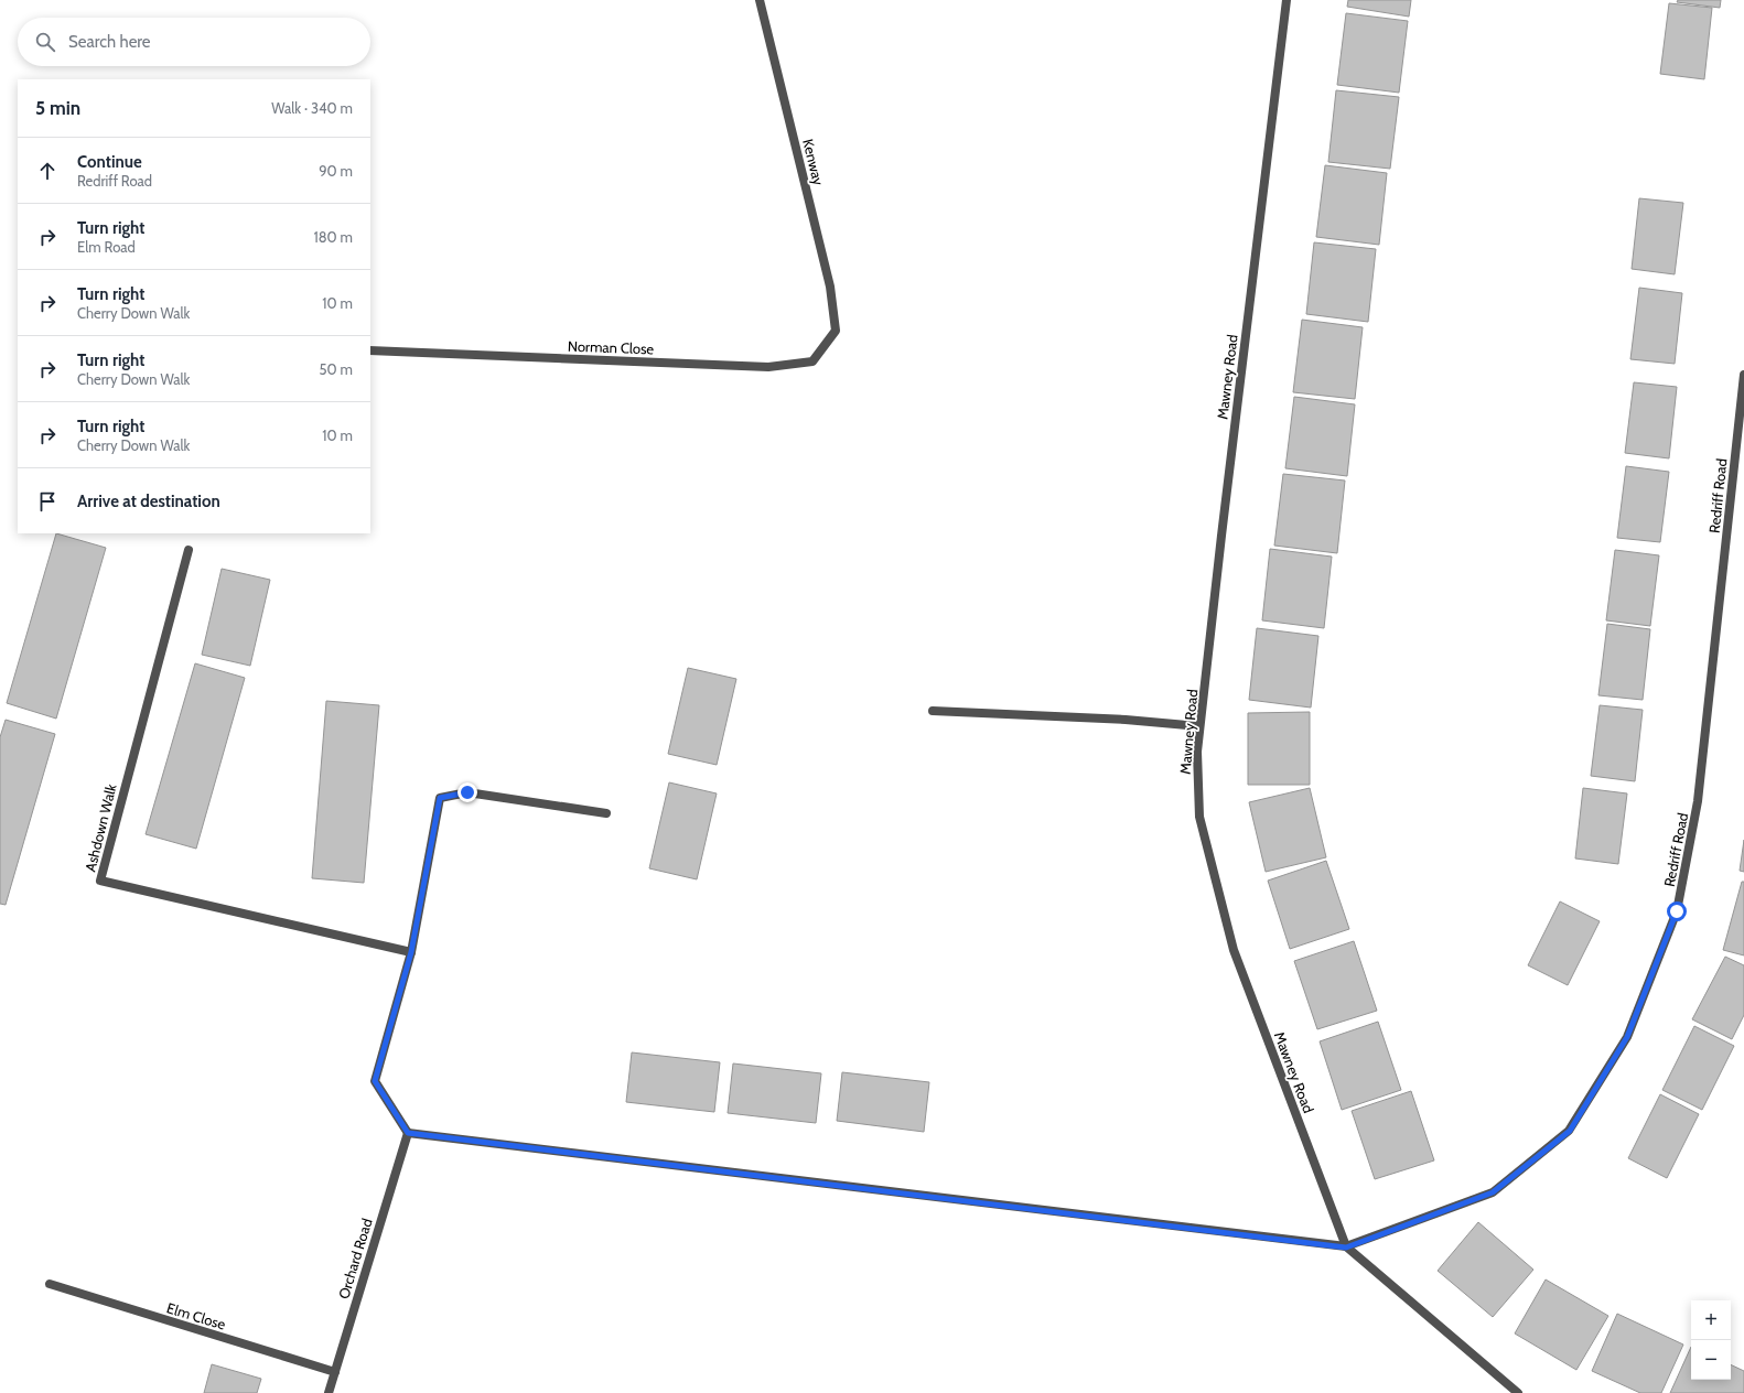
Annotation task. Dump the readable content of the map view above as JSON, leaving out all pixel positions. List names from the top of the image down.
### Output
{
  "streets": {
    "street": [
      "Kenway",
      "Norman Close",
      "Mawney Road",
      "Redriff Road",
      "Ashdown Walk",
      "Orchard Road",
      "Elm Close"
    ]
  },
  "crossings": [
    ["Kenway", "Norman Close"],
    ["Mawney Road", "Redriff Road"],
    ["Orchard Road", "Elm Close"]
  ],
  "page": {
    "search": "Search here",
    "heading": ["5 min", "Walk · 340 m"],
    "list": [
      ["Continue", "Redriff Road", "90 m"],
      ["Turn right", "Elm Road", "180 m"],
      ["Turn right", "Cherry Down Walk", "10 m"],
      ["Turn right", "Cherry Down Walk", "50 m"],
      ["Turn right", "Cherry Down Walk", "10 m"],
      "Arrive at destination"
    ],
    "map_buttons": ["+", "−"]
  }
}
